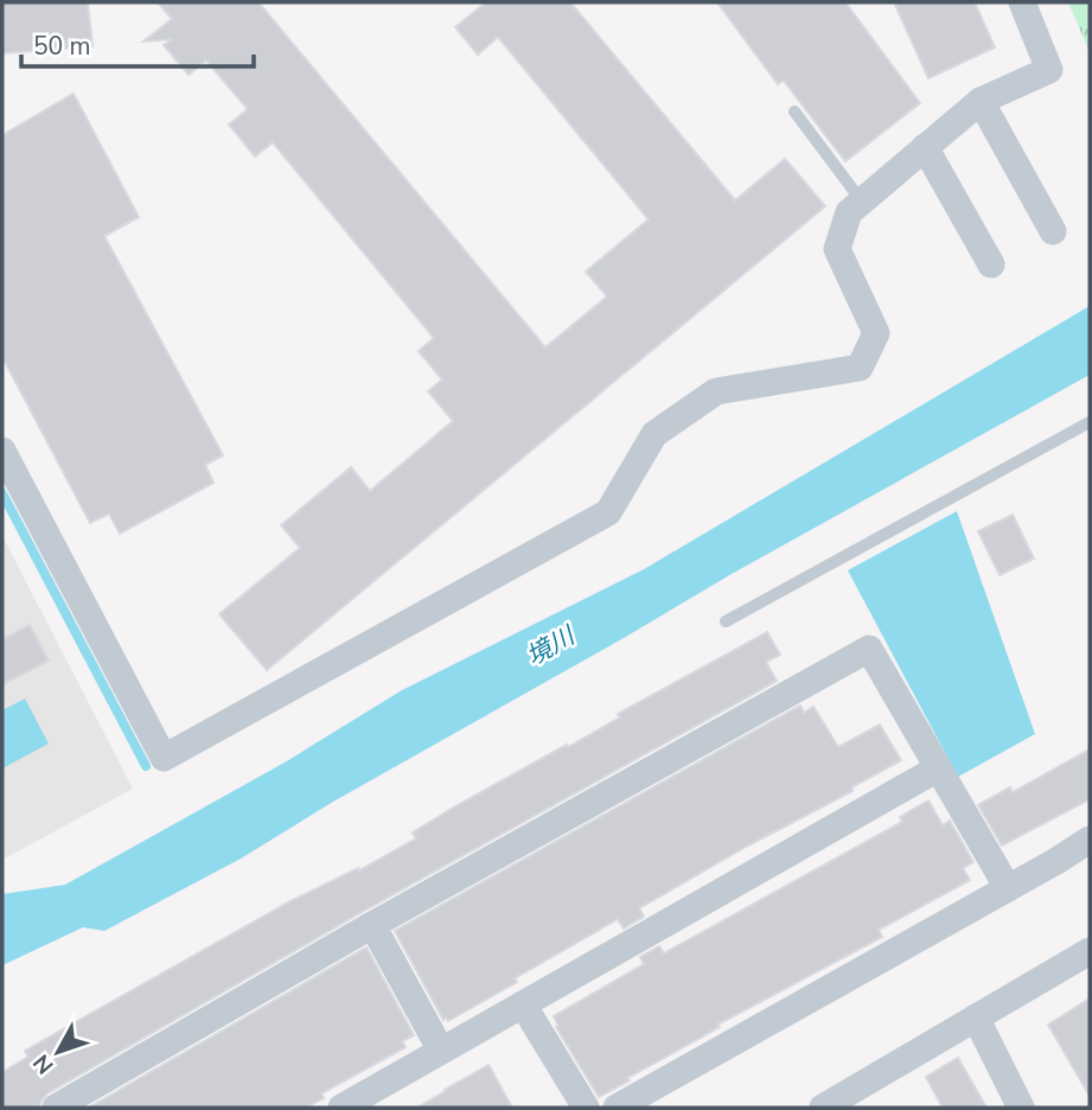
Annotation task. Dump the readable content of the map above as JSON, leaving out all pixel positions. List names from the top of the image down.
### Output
{
  "water": ["境川"],
  "scale_bar": "50 m",
  "north": "bottom left"
}
